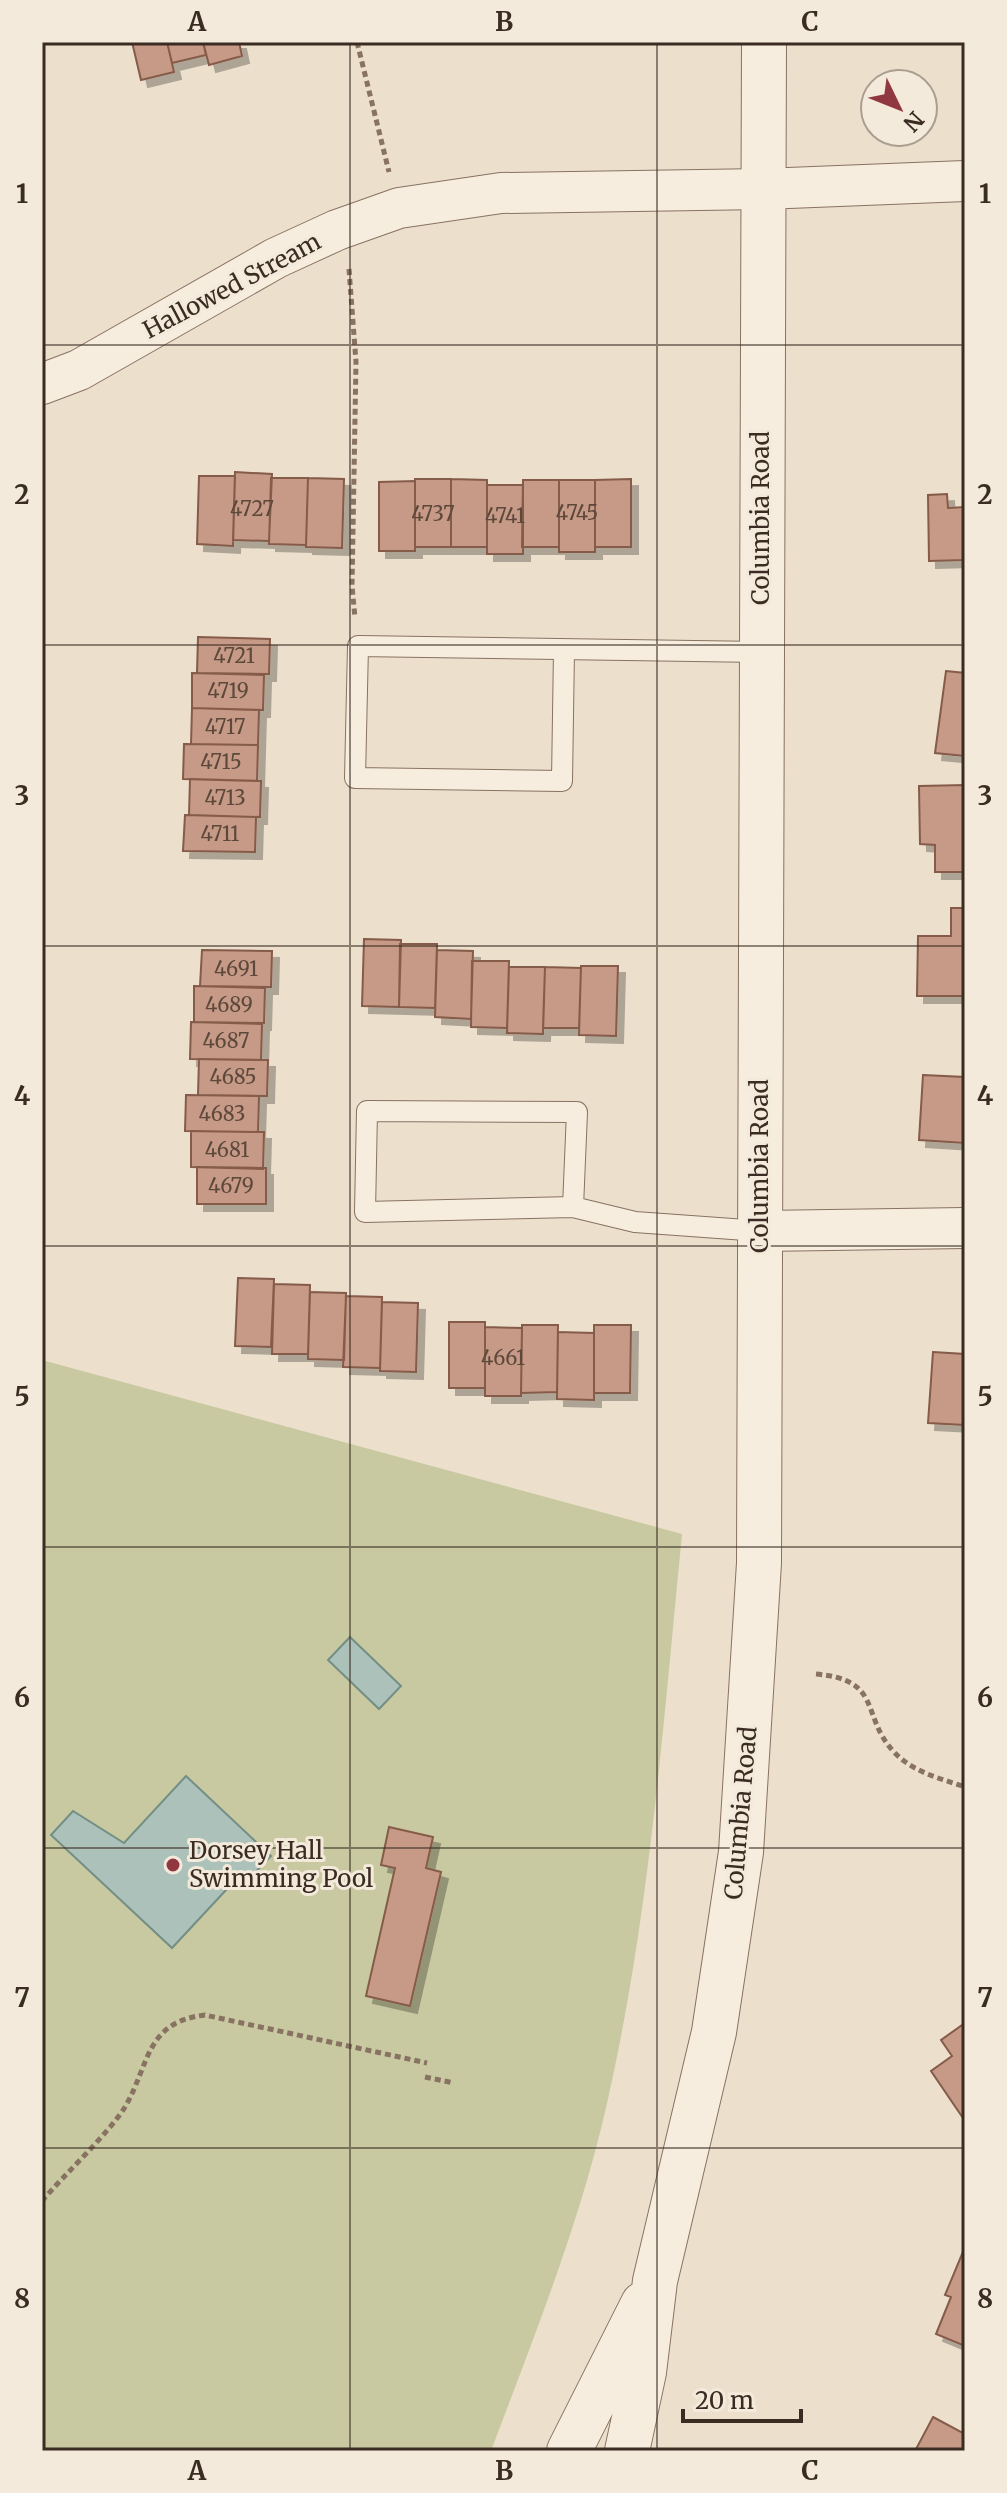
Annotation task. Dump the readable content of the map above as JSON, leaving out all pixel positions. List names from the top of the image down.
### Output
{
  "streets": {
    "street": ["Hallowed Stream", "Columbia Road"]
  },
  "crossings": [
    ["Hallowed Stream", "Columbia Road"]
  ],
  "places": ["Dorsey Hall Swimming Pool"],
  "house_numbers": [
    "4727",
    "4745",
    "4737",
    "4741",
    "4721",
    "4719",
    "4717",
    "4715",
    "4713",
    "4711",
    "4691",
    "4689",
    "4687",
    "4685",
    "4683",
    "4681",
    "4679",
    "4661"
  ],
  "scale_bar": "20 m",
  "north": "bottom right",
  "grid": {
    "columns": ["A", "B", "C"],
    "rows": [
      "1",
      "2",
      "3",
      "4",
      "5",
      "6",
      "7",
      "8"
    ]
  }
}
